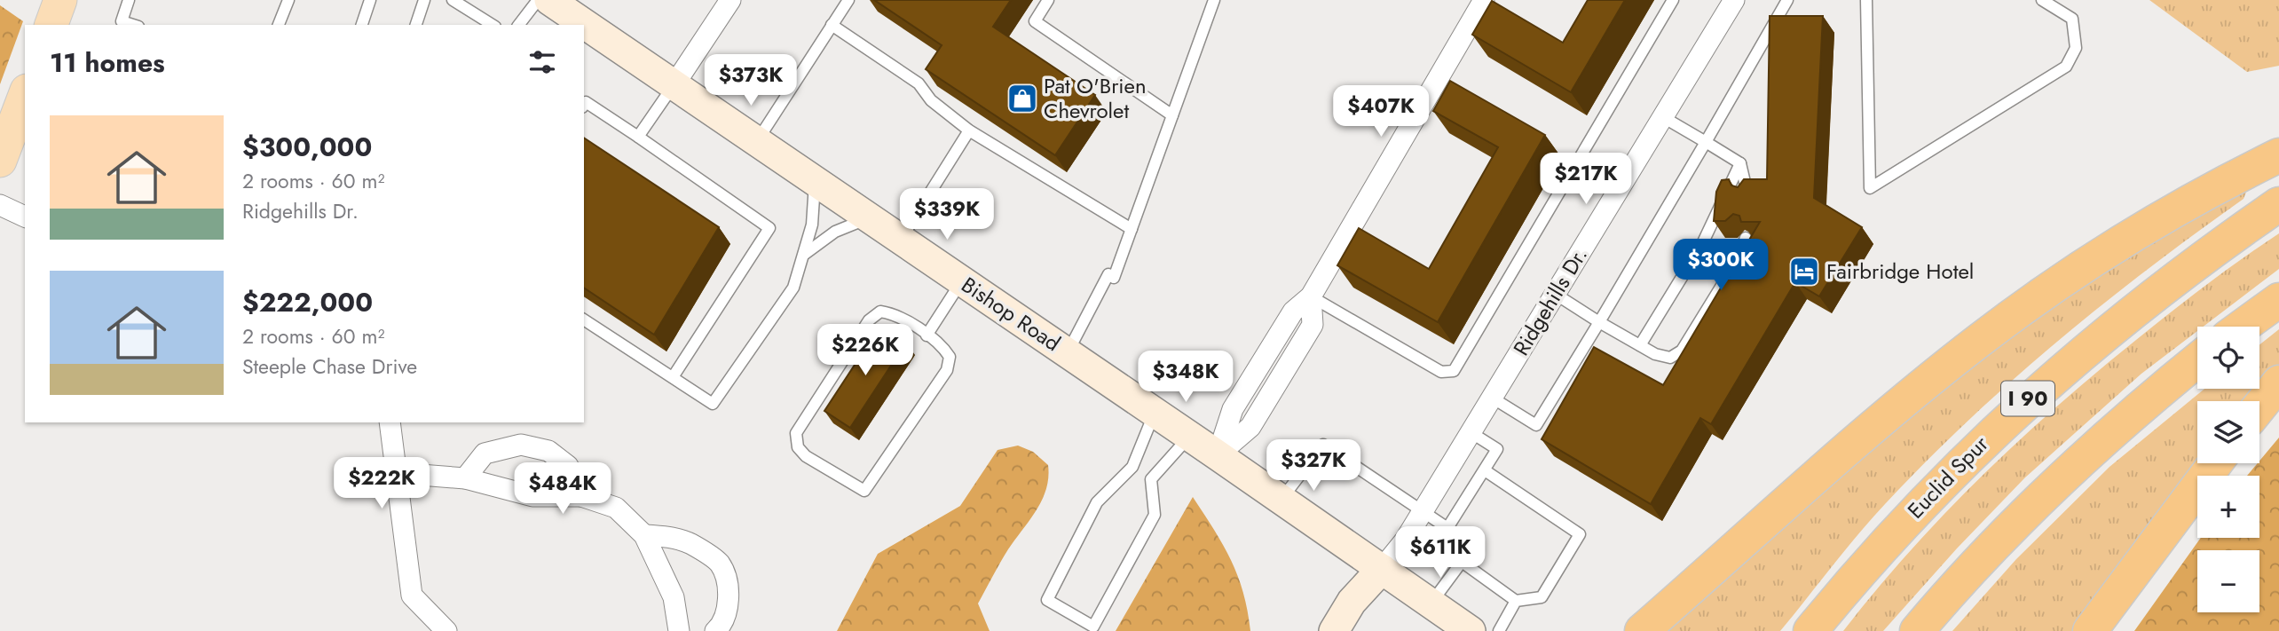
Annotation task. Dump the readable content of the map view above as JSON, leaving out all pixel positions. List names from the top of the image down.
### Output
{
  "streets": {
    "highway": ["I 90", "Euclid Spur"],
    "main road": ["Bishop Road"],
    "street": ["Ridgehills Dr."]
  },
  "crossings": [
    ["Ridgehills Dr.", "Bishop Road"]
  ],
  "places": {
    "shop": ["Pat O'Brien Chevrolet"],
    "hotel": ["Fairbridge Hotel"]
  },
  "page": {
    "heading": "11 homes",
    "price": [
      "$373K",
      "$407K",
      "$217K",
      "$339K",
      "$300K",
      "$226K",
      "$348K",
      "$327K",
      "$222K",
      "$484K",
      "$611K"
    ],
    "list": [
      {
        "name": "$300,000",
        "note": "2 rooms · 60 m² · Ridgehills Dr."
      },
      {
        "name": "$222,000",
        "note": "2 rooms · 60 m² · Steeple Chase Drive"
      }
    ],
    "map_buttons": ["+", "−"]
  }
}
